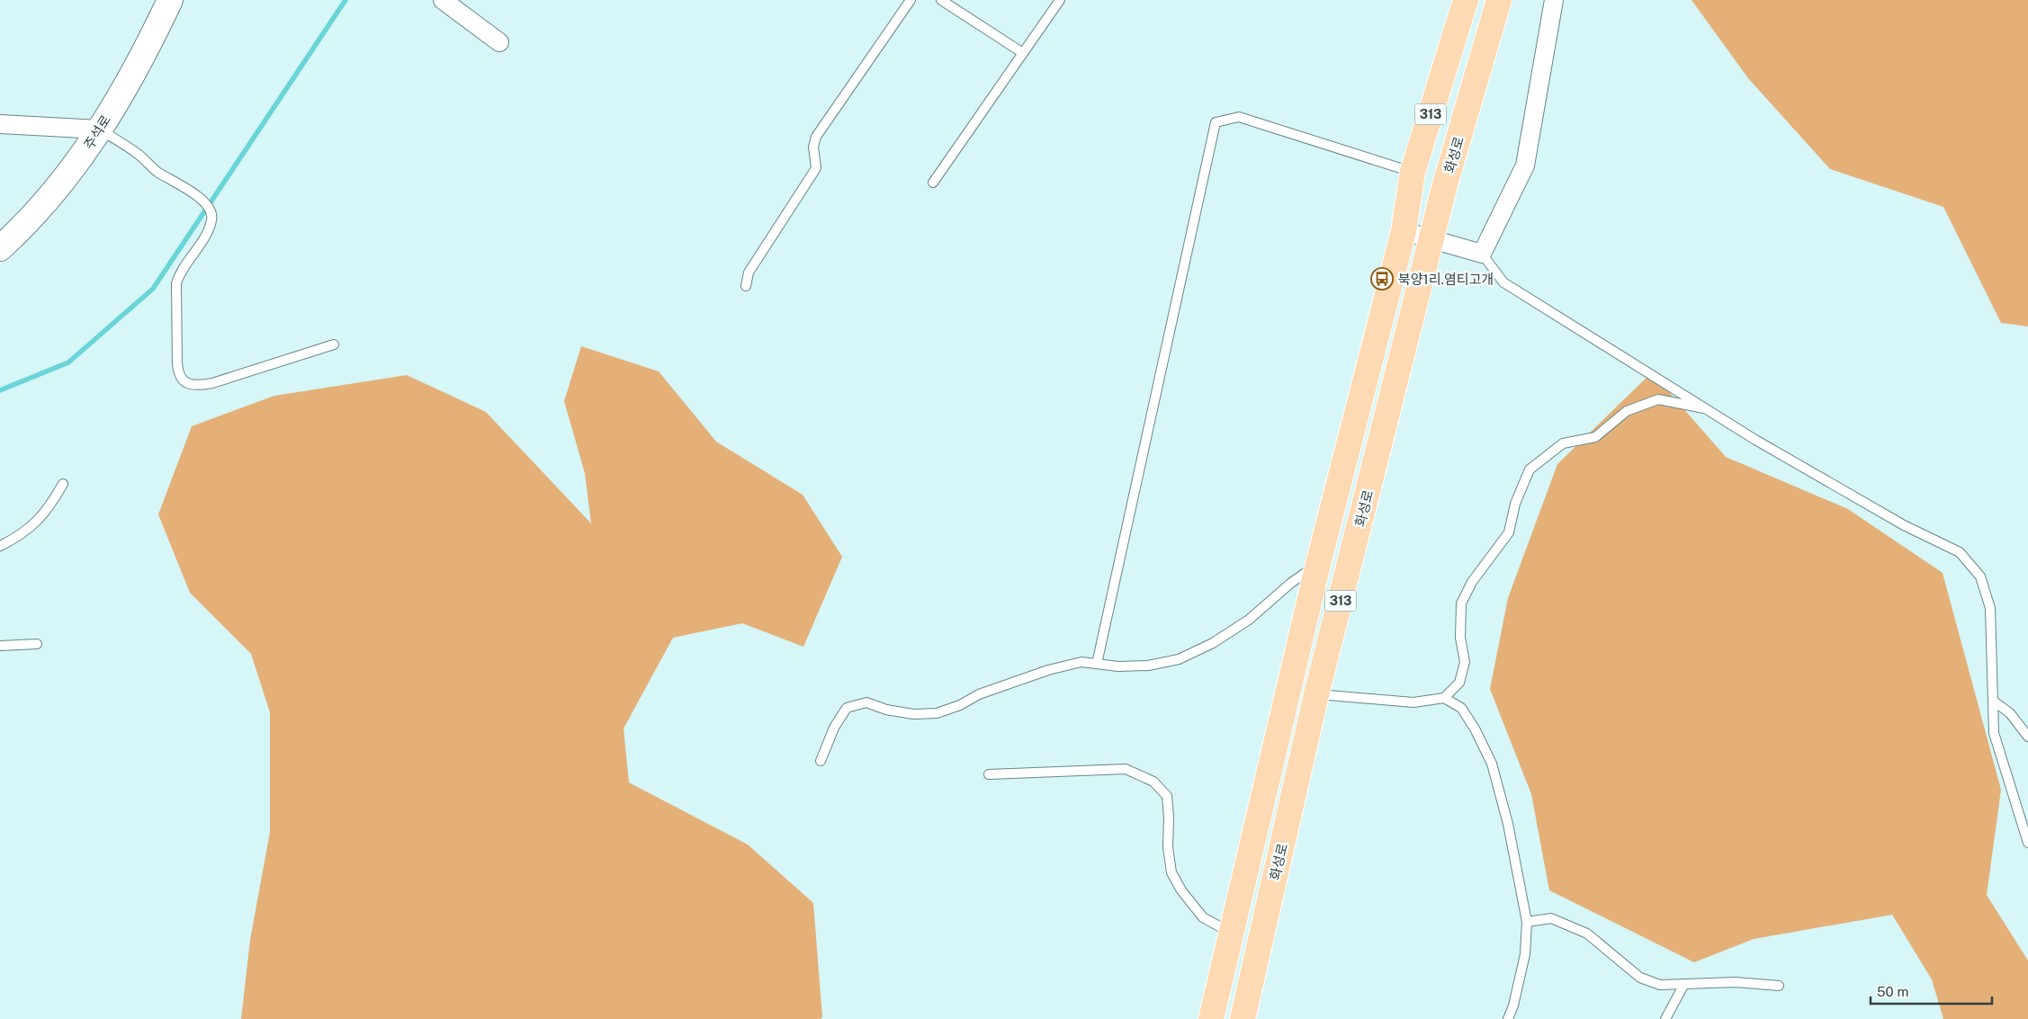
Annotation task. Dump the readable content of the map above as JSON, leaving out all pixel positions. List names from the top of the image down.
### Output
{
  "streets": {
    "main road": ["313", "주석로", "화성로"]
  },
  "places": {
    "bus stop": ["북양1리.염티고개"]
  },
  "scale_bar": "50 m"
}
